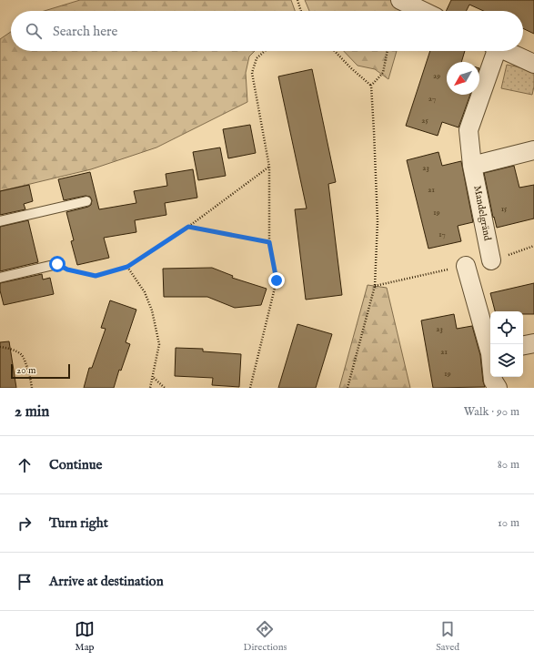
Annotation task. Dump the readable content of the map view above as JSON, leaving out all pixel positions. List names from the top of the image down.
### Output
{
  "streets": {
    "street": ["Mandelgränd"]
  },
  "house_numbers": [
    "29",
    "27",
    "25",
    "23",
    "21",
    "15",
    "19",
    "17",
    "23",
    "21",
    "19"
  ],
  "scale_bar": "20 m",
  "north": "bottom left",
  "page": {
    "search": "Search here",
    "scale": "20 m",
    "heading": ["2 min", "Walk · 90 m"],
    "list": [
      ["Continue", "80 m"],
      ["Turn right", "10 m"],
      "Arrive at destination"
    ],
    "nav": ["Map", "Directions", "Saved"]
  }
}
